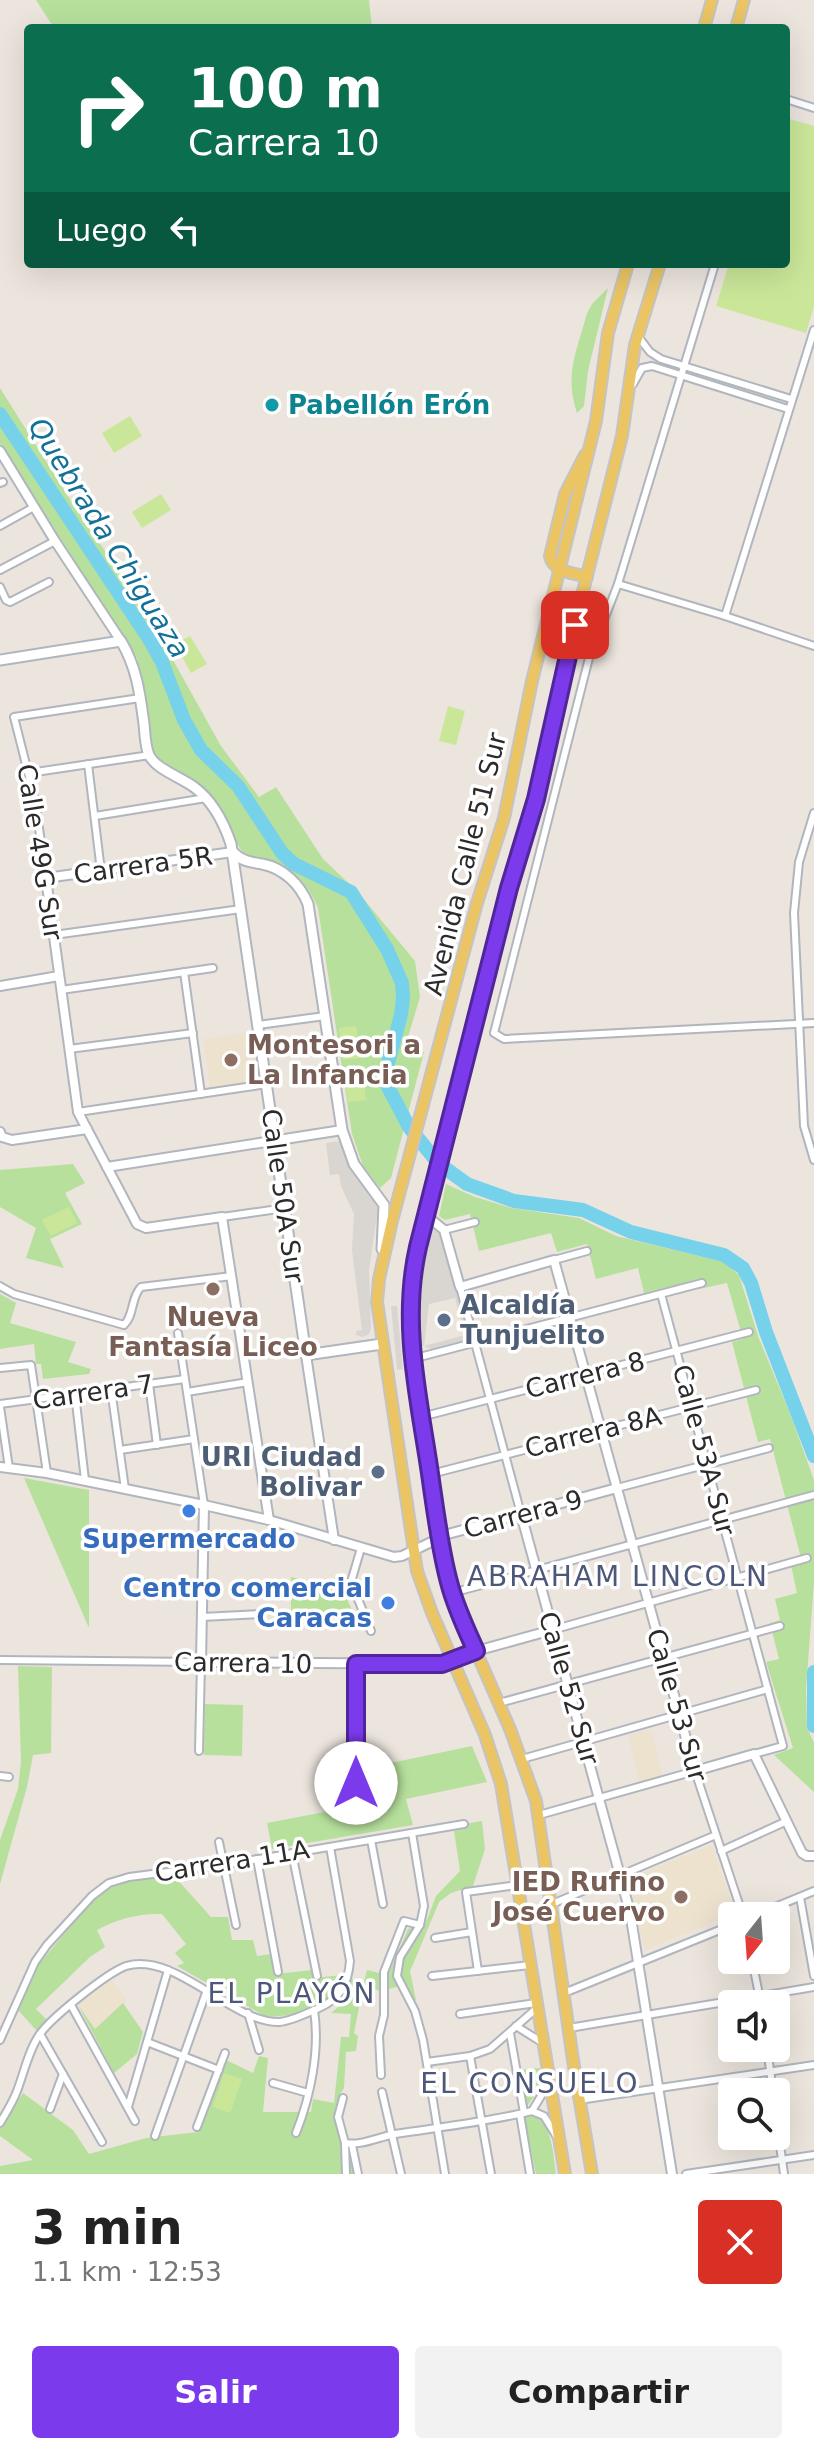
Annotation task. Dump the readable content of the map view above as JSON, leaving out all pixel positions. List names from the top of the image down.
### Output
{
  "streets": {
    "main road": ["Avenida Calle 51 Sur", "Carrera 5R", "Calle 50A Sur"],
    "street": [
      "Calle 49G Sur",
      "Carrera 8",
      "Carrera 7",
      "Carrera 8A",
      "Calle 53A Sur",
      "Carrera 9",
      "Carrera 10",
      "Calle 52 Sur",
      "Calle 53 Sur",
      "Carrera 11A"
    ]
  },
  "crossings": [
    ["Calle 49G Sur", "Carrera 5R"],
    ["Avenida Calle 51 Sur", "Carrera 8"],
    ["Avenida Calle 51 Sur", "Carrera 8A"],
    ["Avenida Calle 51 Sur", "Carrera 9"],
    ["Avenida Calle 51 Sur", "Carrera 10"],
    ["Carrera 5R", "Calle 50A Sur"],
    ["Calle 50A Sur", "Carrera 9"],
    ["Carrera 8", "Calle 53A Sur"],
    ["Carrera 8", "Calle 52 Sur"],
    ["Carrera 8", "Calle 53 Sur"],
    ["Carrera 8A", "Calle 53A Sur"],
    ["Carrera 8A", "Calle 52 Sur"],
    ["Carrera 8A", "Calle 53 Sur"],
    ["Calle 53A Sur", "Carrera 9"],
    ["Calle 53A Sur", "Carrera 10"],
    ["Carrera 9", "Calle 52 Sur"],
    ["Carrera 9", "Calle 53 Sur"],
    ["Carrera 10", "Calle 52 Sur"],
    ["Carrera 10", "Calle 53 Sur"]
  ],
  "districts": ["ABRAHAM LINCOLN", "EL PLAYÓN", "EL CONSUELO"],
  "water": ["Quebrada Chiguaza"],
  "places": [
    "Pabellón Erón",
    "Montesori a La Infancia",
    "Nueva Fantasía Liceo",
    "Alcaldía Tunjuelito",
    "URI Ciudad Bolivar",
    "Supermercado",
    "Centro comercial Caracas",
    "IED Rufino José Cuervo"
  ],
  "north": "bottom",
  "page": {
    "turn": ["100 m", "Carrera 10"],
    "then": "Luego",
    "heading": ["3 min", "1.1 km · 12:53"],
    "buttons": ["Salir", "Compartir"]
  }
}
